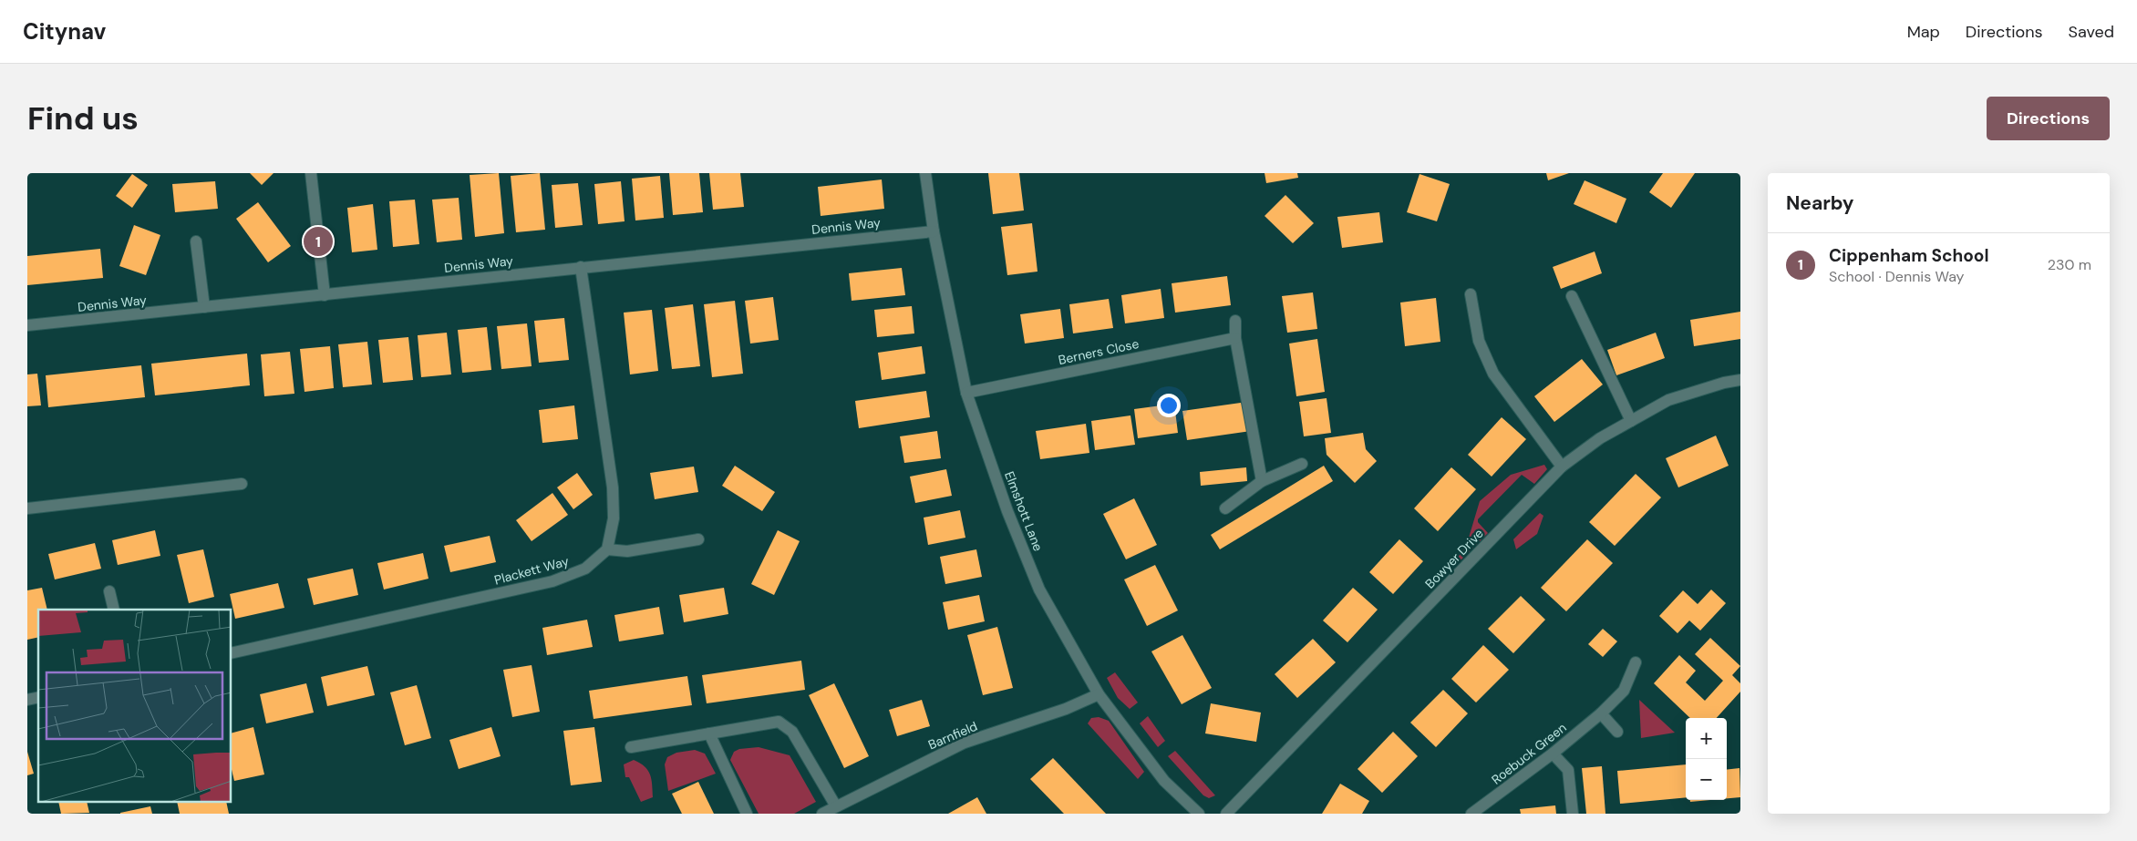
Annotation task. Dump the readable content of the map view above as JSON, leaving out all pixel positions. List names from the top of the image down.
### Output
{
  "streets": {
    "street": [
      "Dennis Way",
      "Berners Close",
      "Elmshott Lane",
      "Bowyer Drive",
      "Plackett Way",
      "Barnfield",
      "Roebuck Green"
    ]
  },
  "crossings": [
    ["Dennis Way", "Elmshott Lane"],
    ["Berners Close", "Elmshott Lane"],
    ["Elmshott Lane", "Barnfield"]
  ],
  "page": {
    "header": "Citynav",
    "nav": ["Map", "Directions", "Saved"],
    "buttons": "Directions",
    "title": "Find us",
    "heading": "Nearby",
    "pins": "1",
    "list": [
      {
        "mark": "1",
        "name": "Cippenham School",
        "note": "School · Dennis Way",
        "value": "230 m"
      }
    ],
    "map_buttons": ["+", "−"]
  }
}
